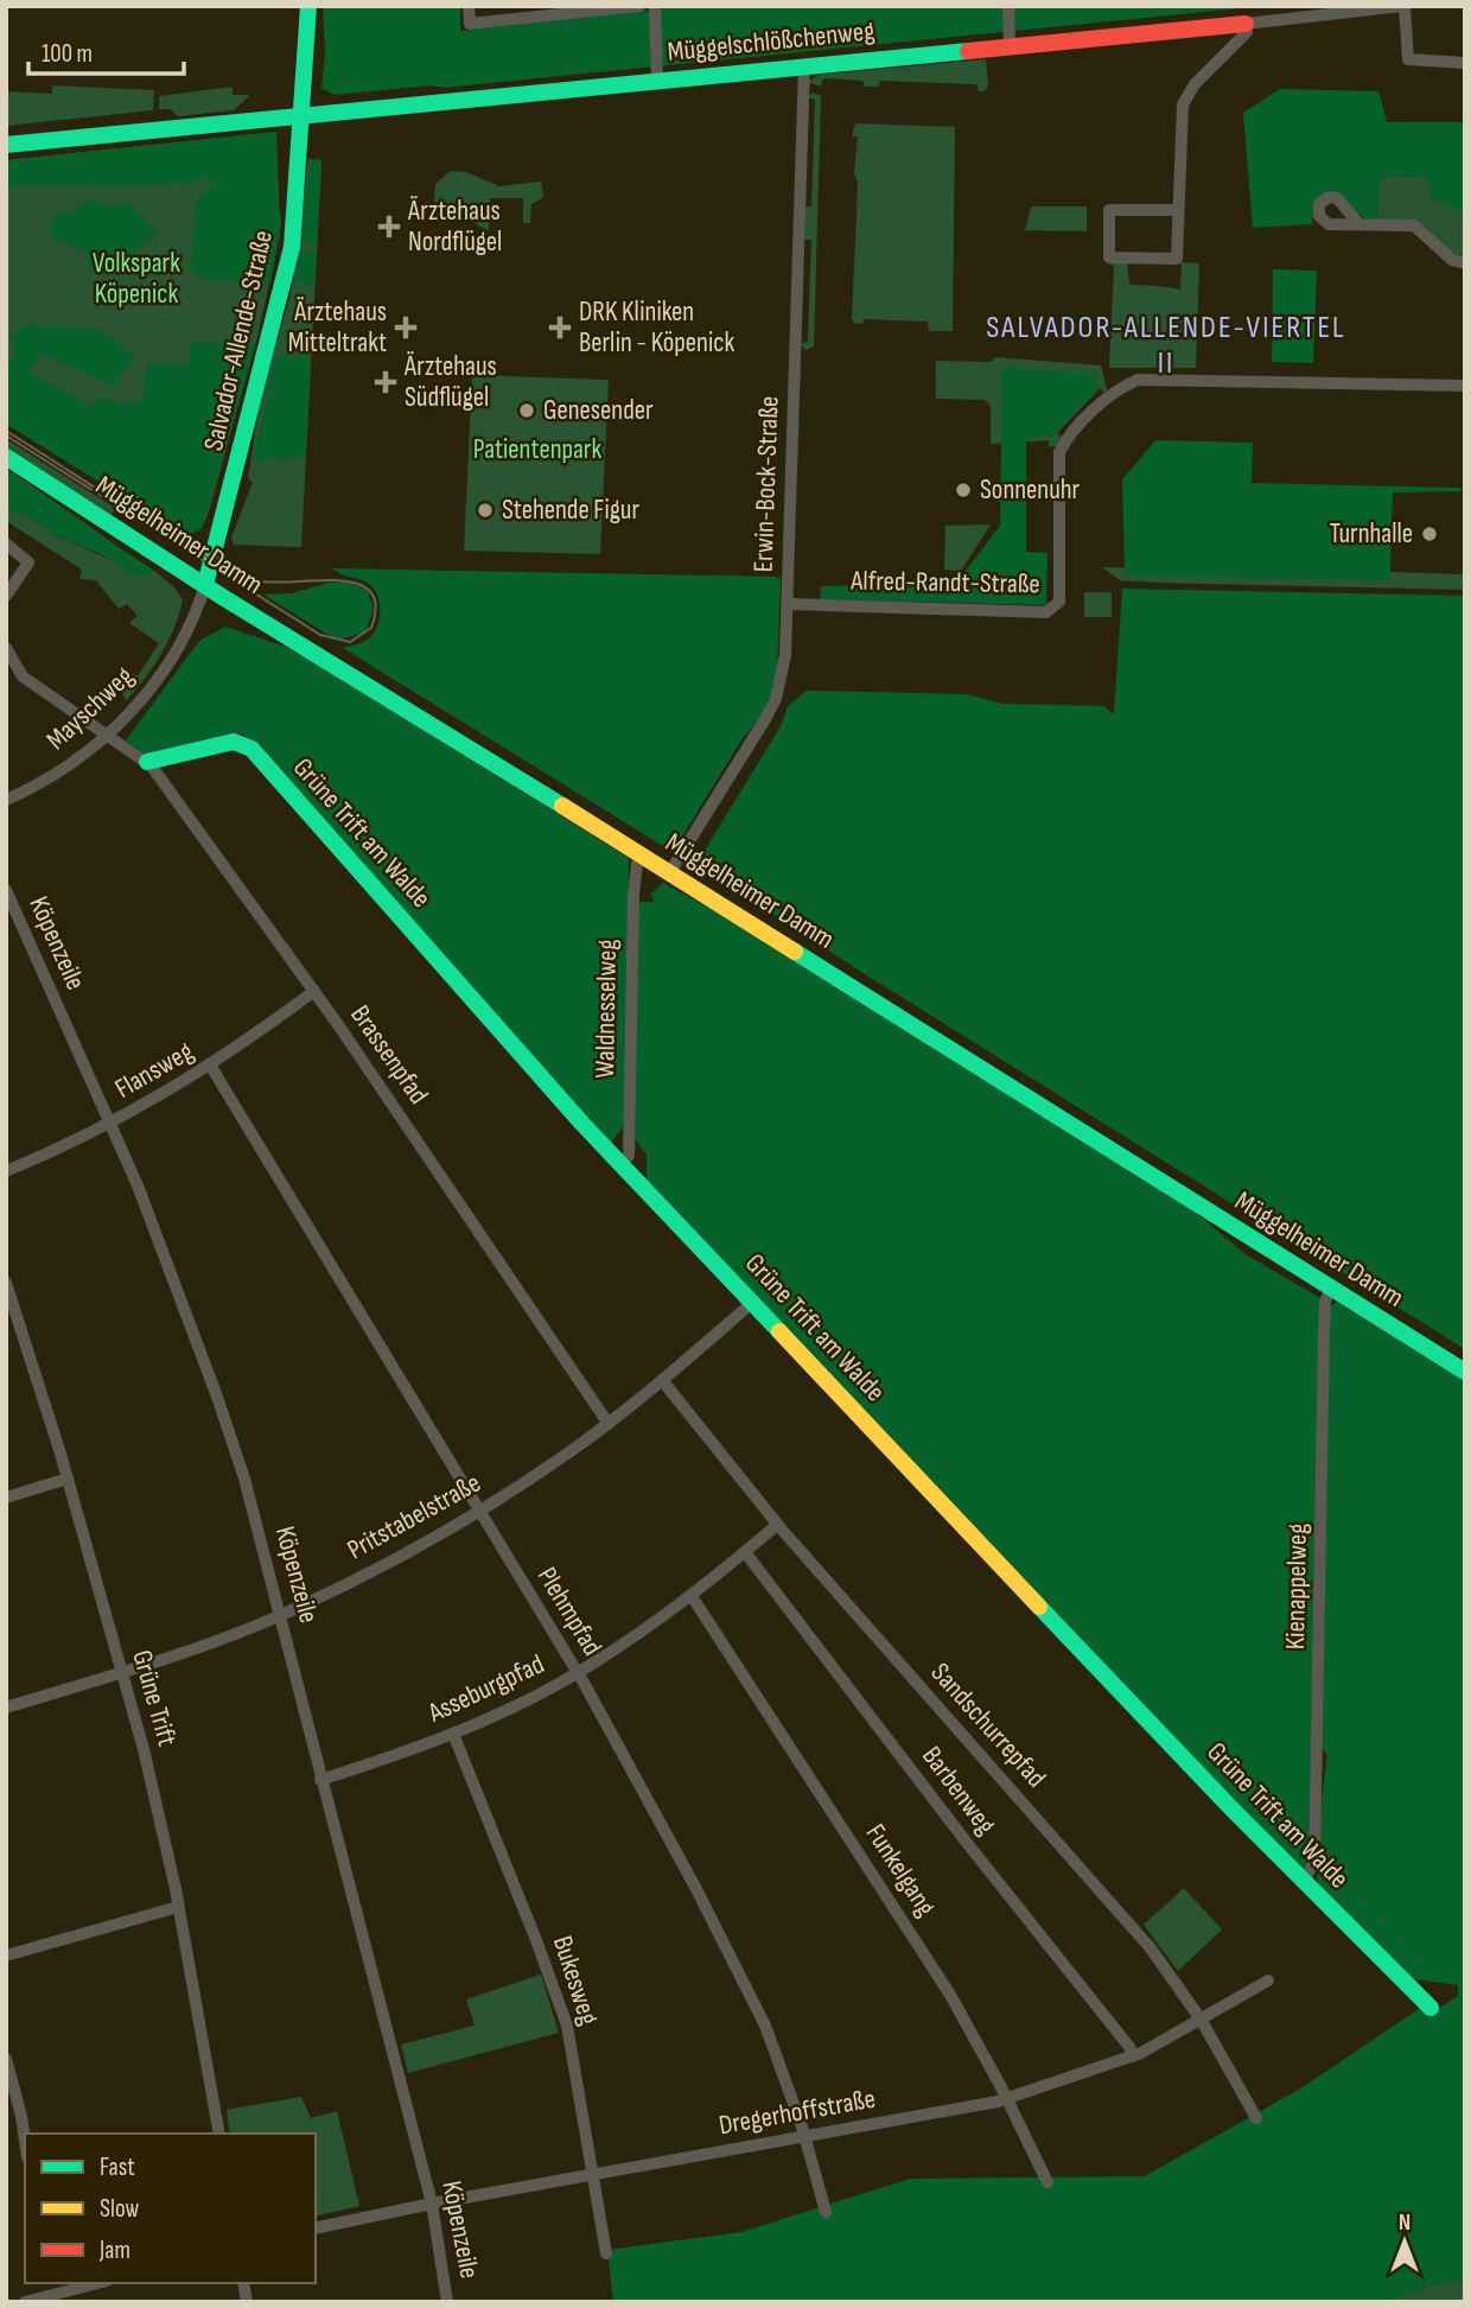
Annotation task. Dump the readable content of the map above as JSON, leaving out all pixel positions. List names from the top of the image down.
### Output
{
  "streets": {
    "street": [
      "Müggelschlößchenweg",
      "Salvador-Allende-Straße",
      "Erwin-Bock-Straße",
      "Müggelheimer Damm",
      "Alfred-Randt-Straße",
      "Mayschweg",
      "Grüne Trift am Walde",
      "Köpenzeile",
      "Waldnesselweg",
      "Brassenpfad",
      "Flansweg",
      "Pritstabelstraße",
      "Kienappelweg",
      "Plehmpfad",
      "Asseburgpfad",
      "Grüne Trift",
      "Sandschurrepfad",
      "Barbenweg",
      "Funkelgang",
      "Bukesweg",
      "Dregerhoffstraße"
    ]
  },
  "crossings": [
    ["Müggelschlößchenweg", "Salvador-Allende-Straße"],
    ["Müggelschlößchenweg", "Erwin-Bock-Straße"],
    ["Salvador-Allende-Straße", "Müggelheimer Damm"],
    ["Salvador-Allende-Straße", "Mayschweg"],
    ["Erwin-Bock-Straße", "Müggelheimer Damm"],
    ["Erwin-Bock-Straße", "Alfred-Randt-Straße"],
    ["Müggelheimer Damm", "Mayschweg"],
    ["Müggelheimer Damm", "Waldnesselweg"],
    ["Müggelheimer Damm", "Kienappelweg"],
    ["Mayschweg", "Brassenpfad"],
    ["Grüne Trift am Walde", "Waldnesselweg"],
    ["Grüne Trift am Walde", "Brassenpfad"],
    ["Grüne Trift am Walde", "Pritstabelstraße"],
    ["Grüne Trift am Walde", "Kienappelweg"],
    ["Köpenzeile", "Flansweg"],
    ["Köpenzeile", "Pritstabelstraße"],
    ["Köpenzeile", "Asseburgpfad"],
    ["Köpenzeile", "Dregerhoffstraße"],
    ["Brassenpfad", "Flansweg"],
    ["Brassenpfad", "Pritstabelstraße"],
    ["Flansweg", "Plehmpfad"],
    ["Pritstabelstraße", "Plehmpfad"],
    ["Pritstabelstraße", "Grüne Trift"],
    ["Pritstabelstraße", "Sandschurrepfad"],
    ["Plehmpfad", "Asseburgpfad"],
    ["Plehmpfad", "Dregerhoffstraße"],
    ["Asseburgpfad", "Sandschurrepfad"],
    ["Asseburgpfad", "Barbenweg"],
    ["Asseburgpfad", "Funkelgang"],
    ["Asseburgpfad", "Bukesweg"],
    ["Sandschurrepfad", "Dregerhoffstraße"],
    ["Barbenweg", "Dregerhoffstraße"],
    ["Funkelgang", "Dregerhoffstraße"],
    ["Bukesweg", "Dregerhoffstraße"]
  ],
  "districts": ["SALVADOR-ALLENDE-VIERTEL II"],
  "parks": ["Volkspark Köpenick", "Patientenpark"],
  "places": {
    "health": [
      "Ärztehaus Nordflügel",
      "Ärztehaus Mitteltrakt",
      "DRK Kliniken Berlin - Köpenick",
      "Ärztehaus Südflügel"
    ],
    "other": [
      "Genesender",
      "Sonnenuhr",
      "Stehende Figur",
      "Turnhalle"
    ]
  },
  "legend": ["Fast", "Slow", "Jam"],
  "scale_bar": "100 m",
  "north": "top"
}
